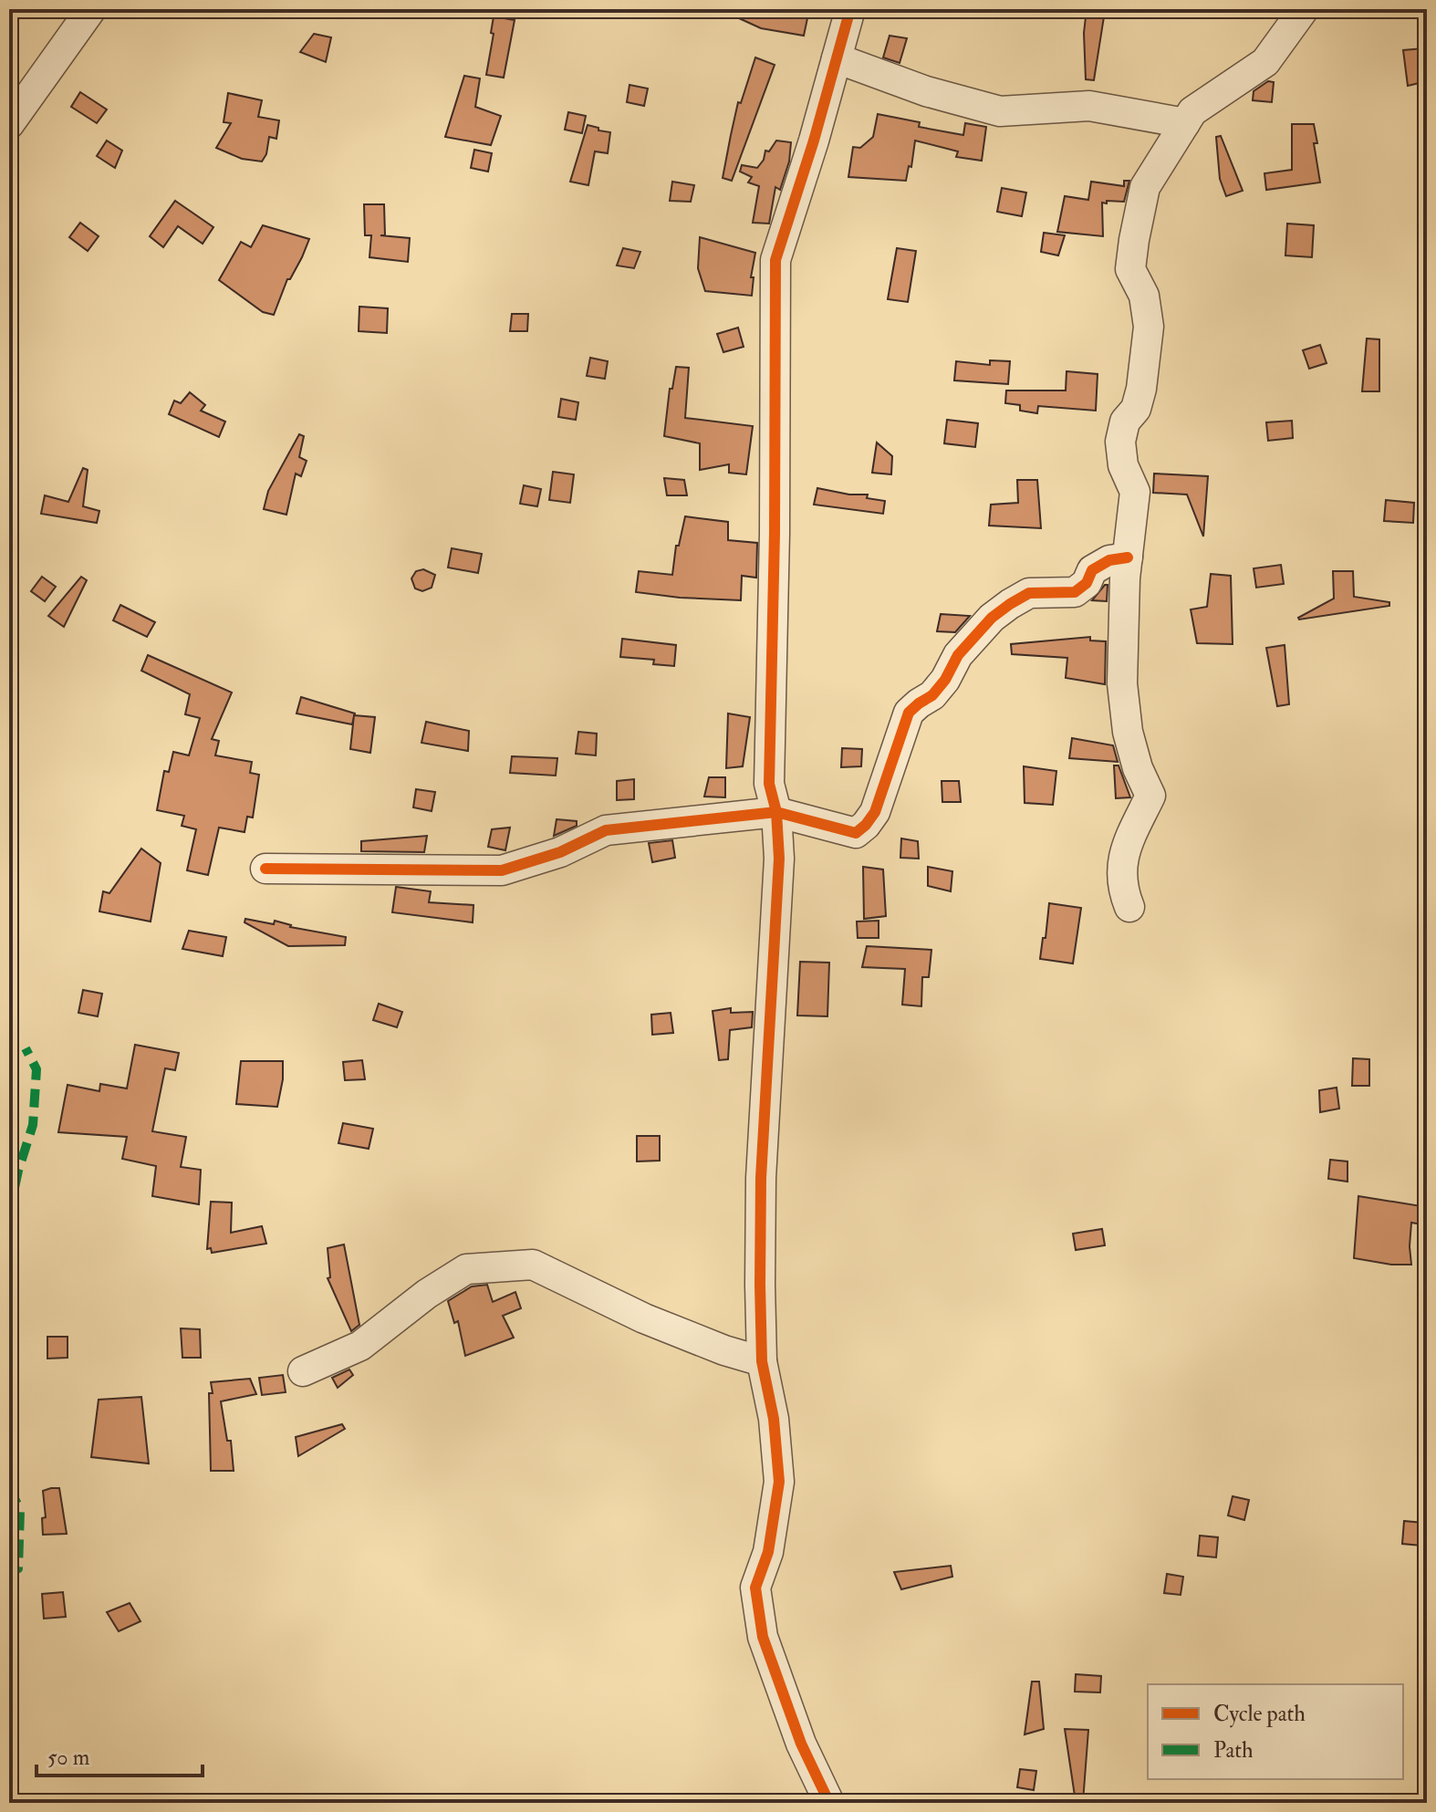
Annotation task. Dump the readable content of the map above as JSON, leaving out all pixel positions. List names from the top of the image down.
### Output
{
  "legend": ["Cycle path", "Path"],
  "scale_bar": "50 m"
}
